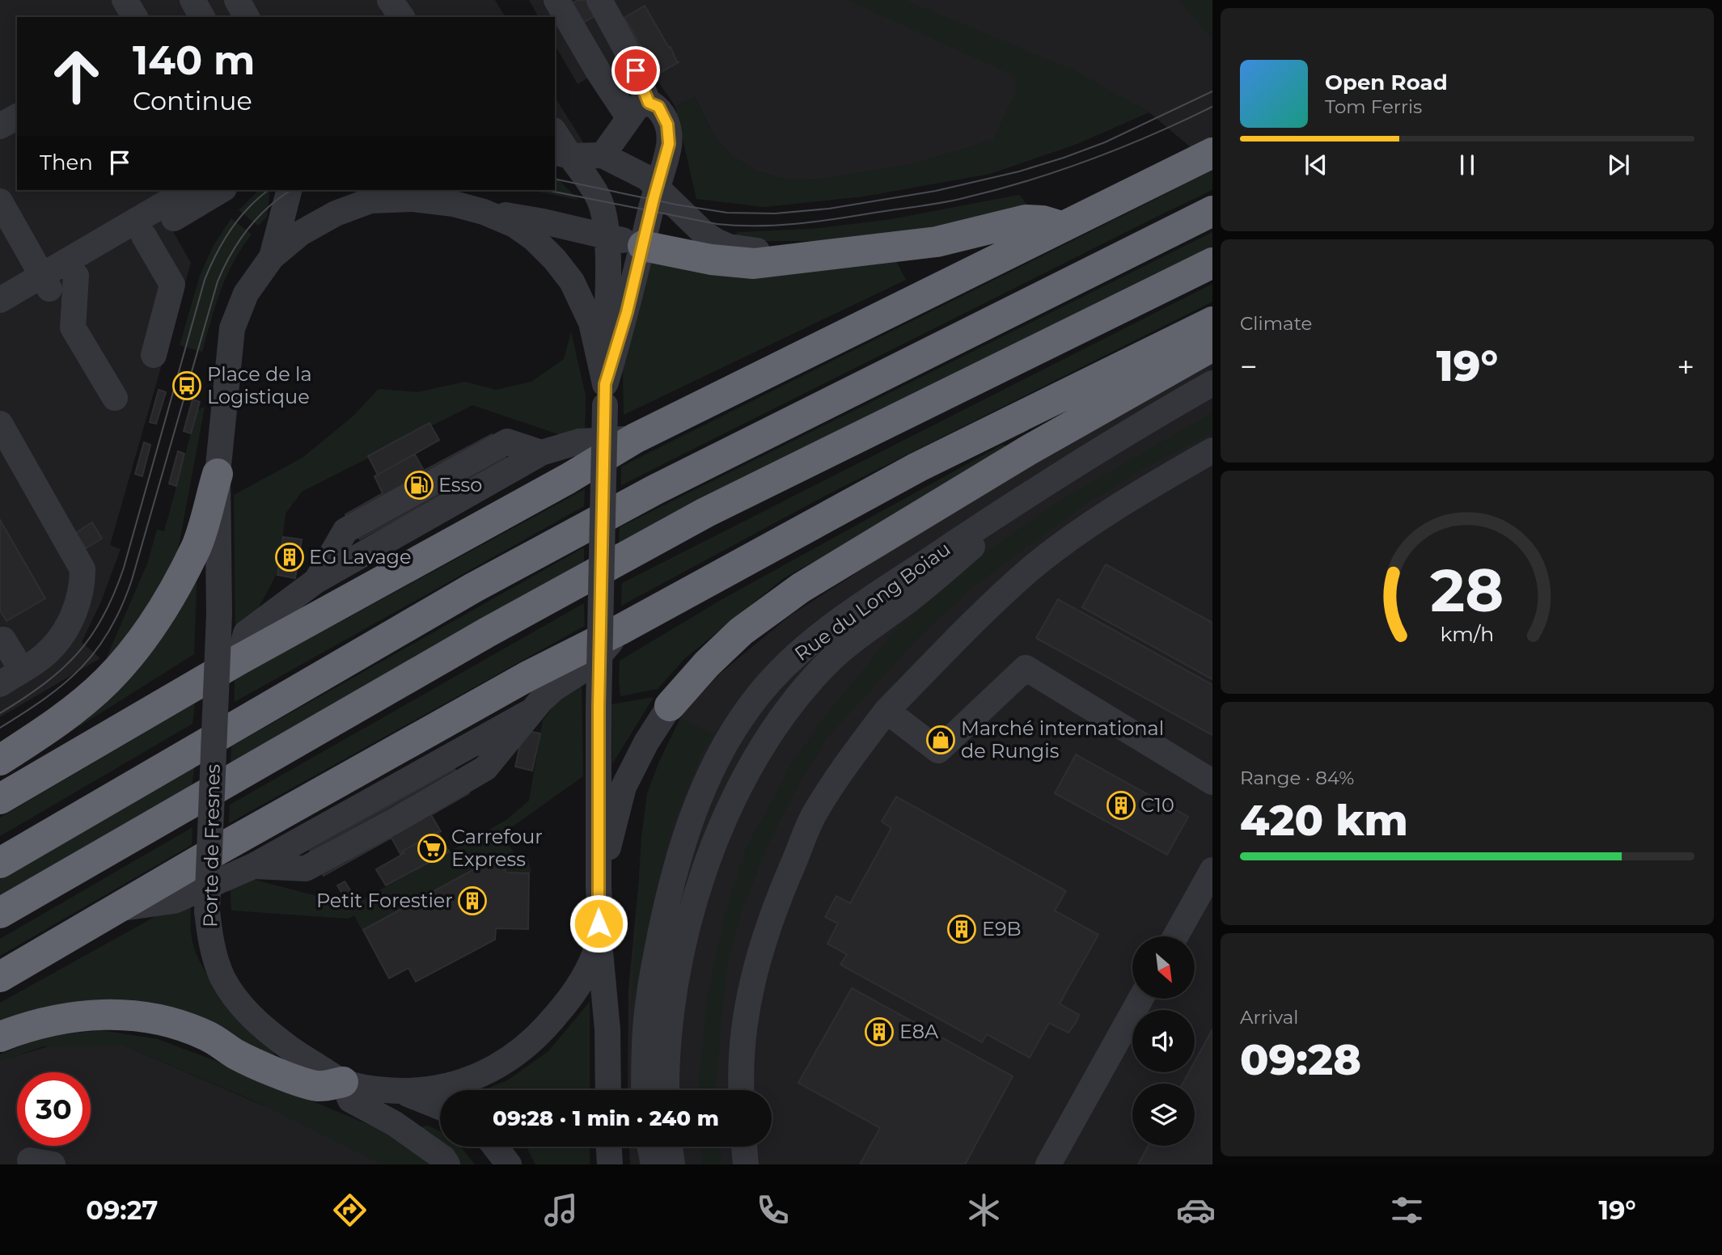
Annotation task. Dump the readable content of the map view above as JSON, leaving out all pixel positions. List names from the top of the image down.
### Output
{
  "streets": {
    "street": ["Rue du Long Boiau", "Porte de Fresnes"]
  },
  "places": {
    "bus stop": ["Place de la Logistique"],
    "fuel station": ["Esso"],
    "building": [
      "EG Lavage",
      "C10",
      "Petit Forestier",
      "E9B",
      "E8A"
    ],
    "shop": ["Marché international de Rungis"],
    "supermarket": ["Carrefour Express"]
  },
  "north": "bottom right",
  "page": {
    "turn": ["140 m", "Continue"],
    "song": ["Open Road", "Tom Ferris"],
    "then": "Then",
    "tile": [
      "Climate",
      ["Range · 84%", "420 km"],
      ["Arrival", "09:28"]
    ],
    "heat": ["−", "19°", "+"],
    "limit": "30",
    "trip": "09:28 · 1 min · 240 m",
    "tabs": ["09:27", "19°"],
    "gauge": ["28", "km/h"]
  }
}
